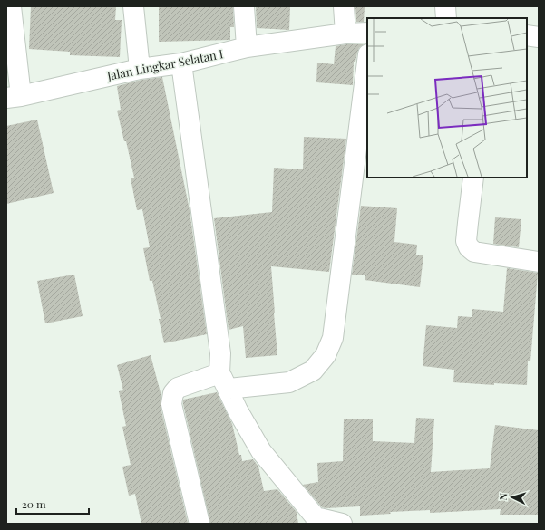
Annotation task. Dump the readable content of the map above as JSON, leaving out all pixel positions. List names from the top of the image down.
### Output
{
  "streets": {
    "street": ["Jalan Lingkar Selatan I"]
  },
  "scale_bar": "20 m",
  "north": "left"
}
